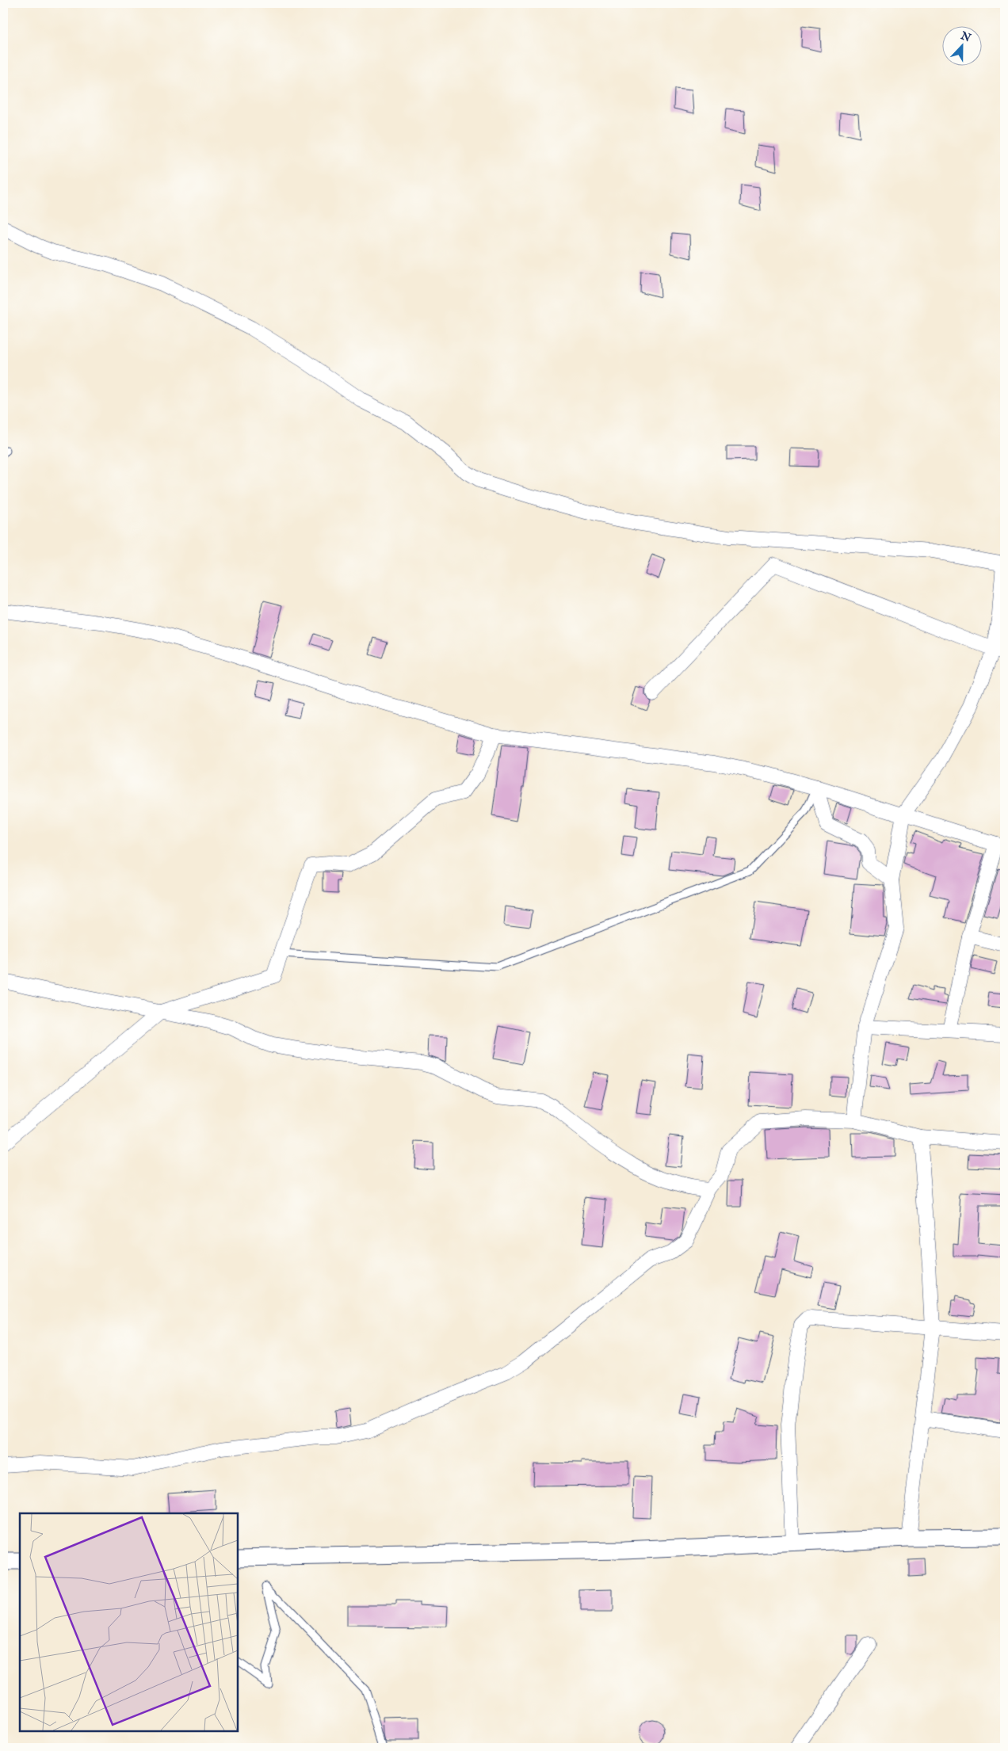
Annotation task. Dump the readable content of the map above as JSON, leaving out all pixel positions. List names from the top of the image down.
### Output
{
  "north": "top"
}
